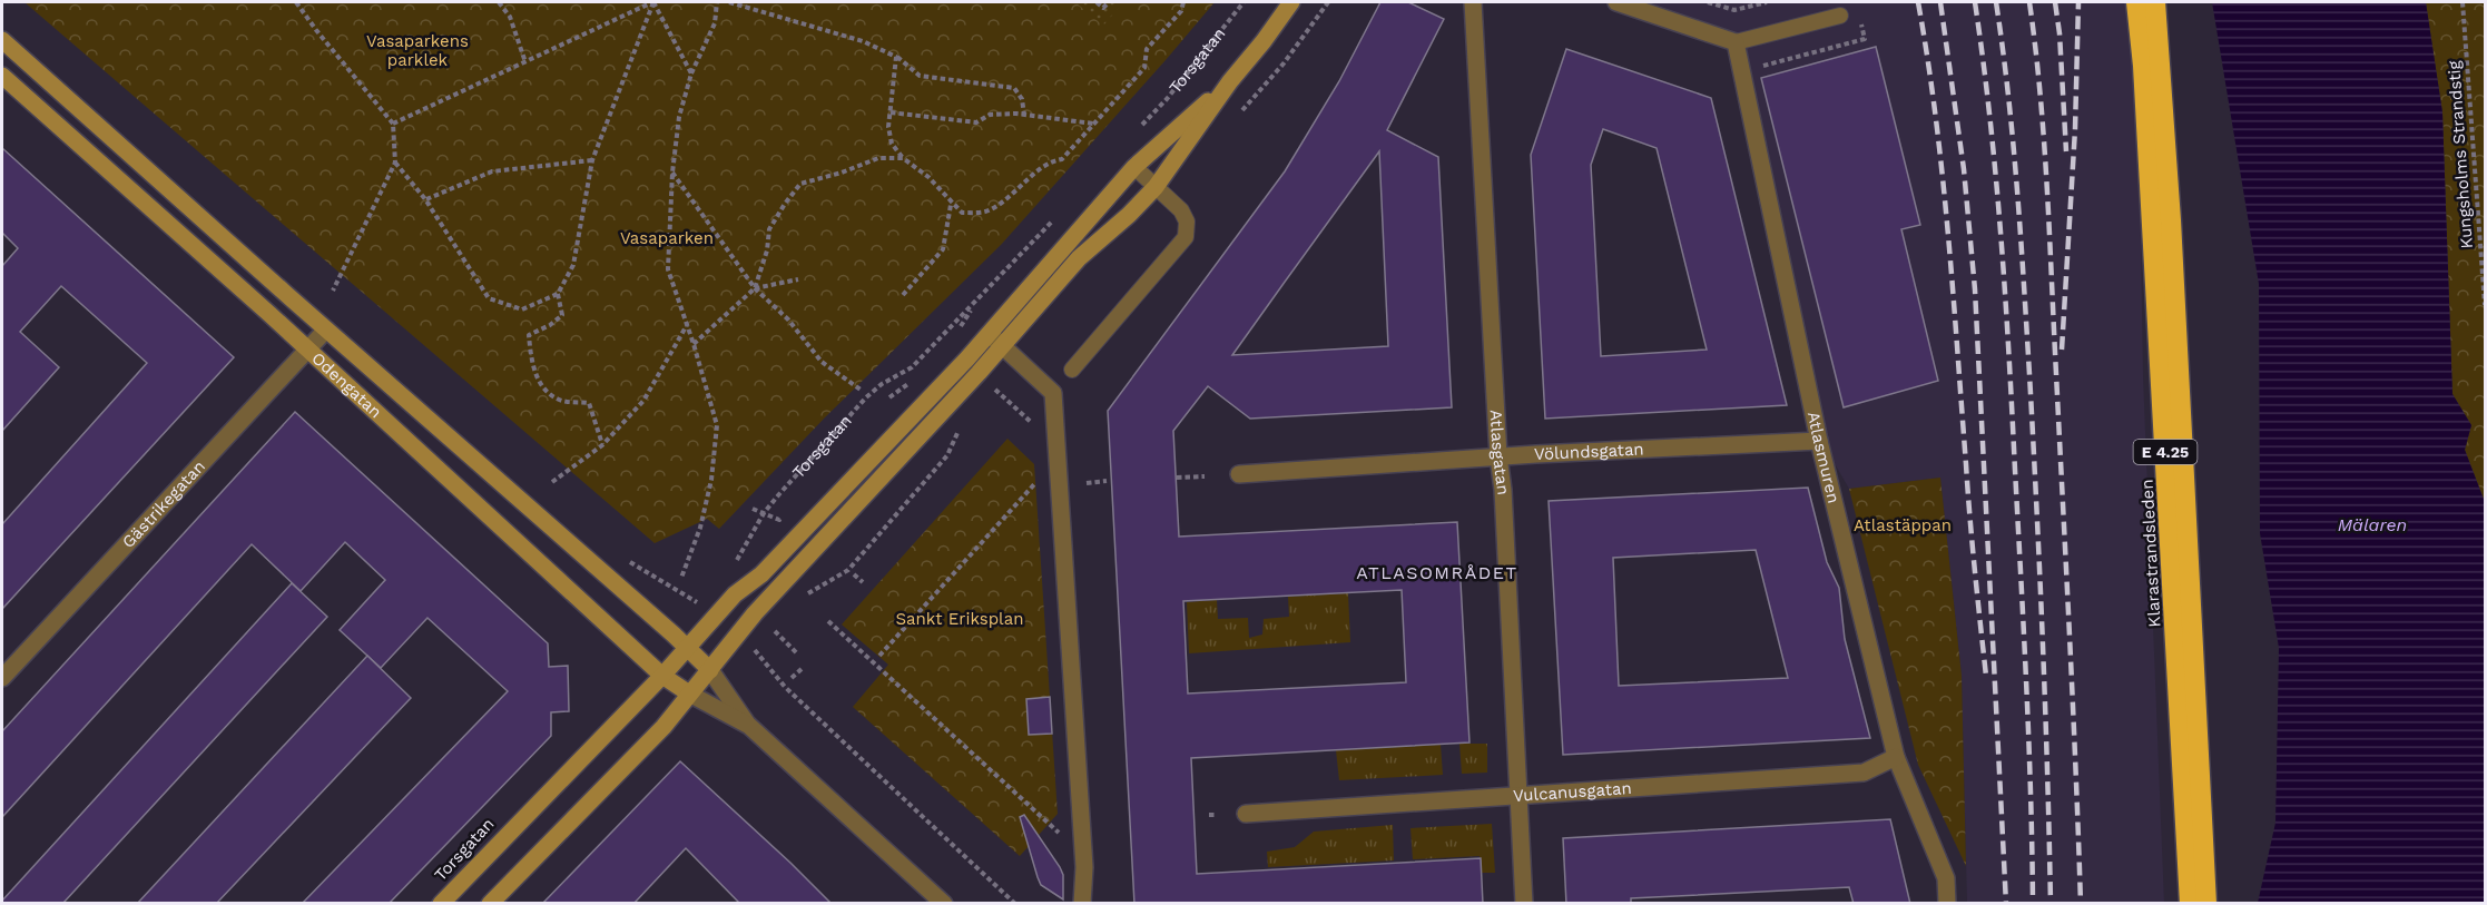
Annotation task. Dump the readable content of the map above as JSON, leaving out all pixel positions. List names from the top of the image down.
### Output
{
  "streets": {
    "highway": ["E 4.25", "Klarastrandsleden"],
    "main road": ["Torsgatan", "Odengatan"],
    "street": [
      "Atlasgatan",
      "Völundsgatan",
      "Atlasmuren",
      "Gästrikegatan",
      "Vulcanusgatan"
    ],
    "path": ["Kungsholms Strandstig"]
  },
  "crossings": [
    ["Torsgatan", "Odengatan"],
    ["Odengatan", "Gästrikegatan"],
    ["Atlasgatan", "Völundsgatan"],
    ["Atlasgatan", "Vulcanusgatan"],
    ["Völundsgatan", "Atlasmuren"],
    ["Atlasmuren", "Vulcanusgatan"]
  ],
  "districts": ["ATLASOMRÅDET"],
  "water": ["Mälaren"],
  "parks": [
    "Vasaparkens parklek",
    "Vasaparken",
    "Atlastäppan",
    "Sankt Eriksplan"
  ]
}
